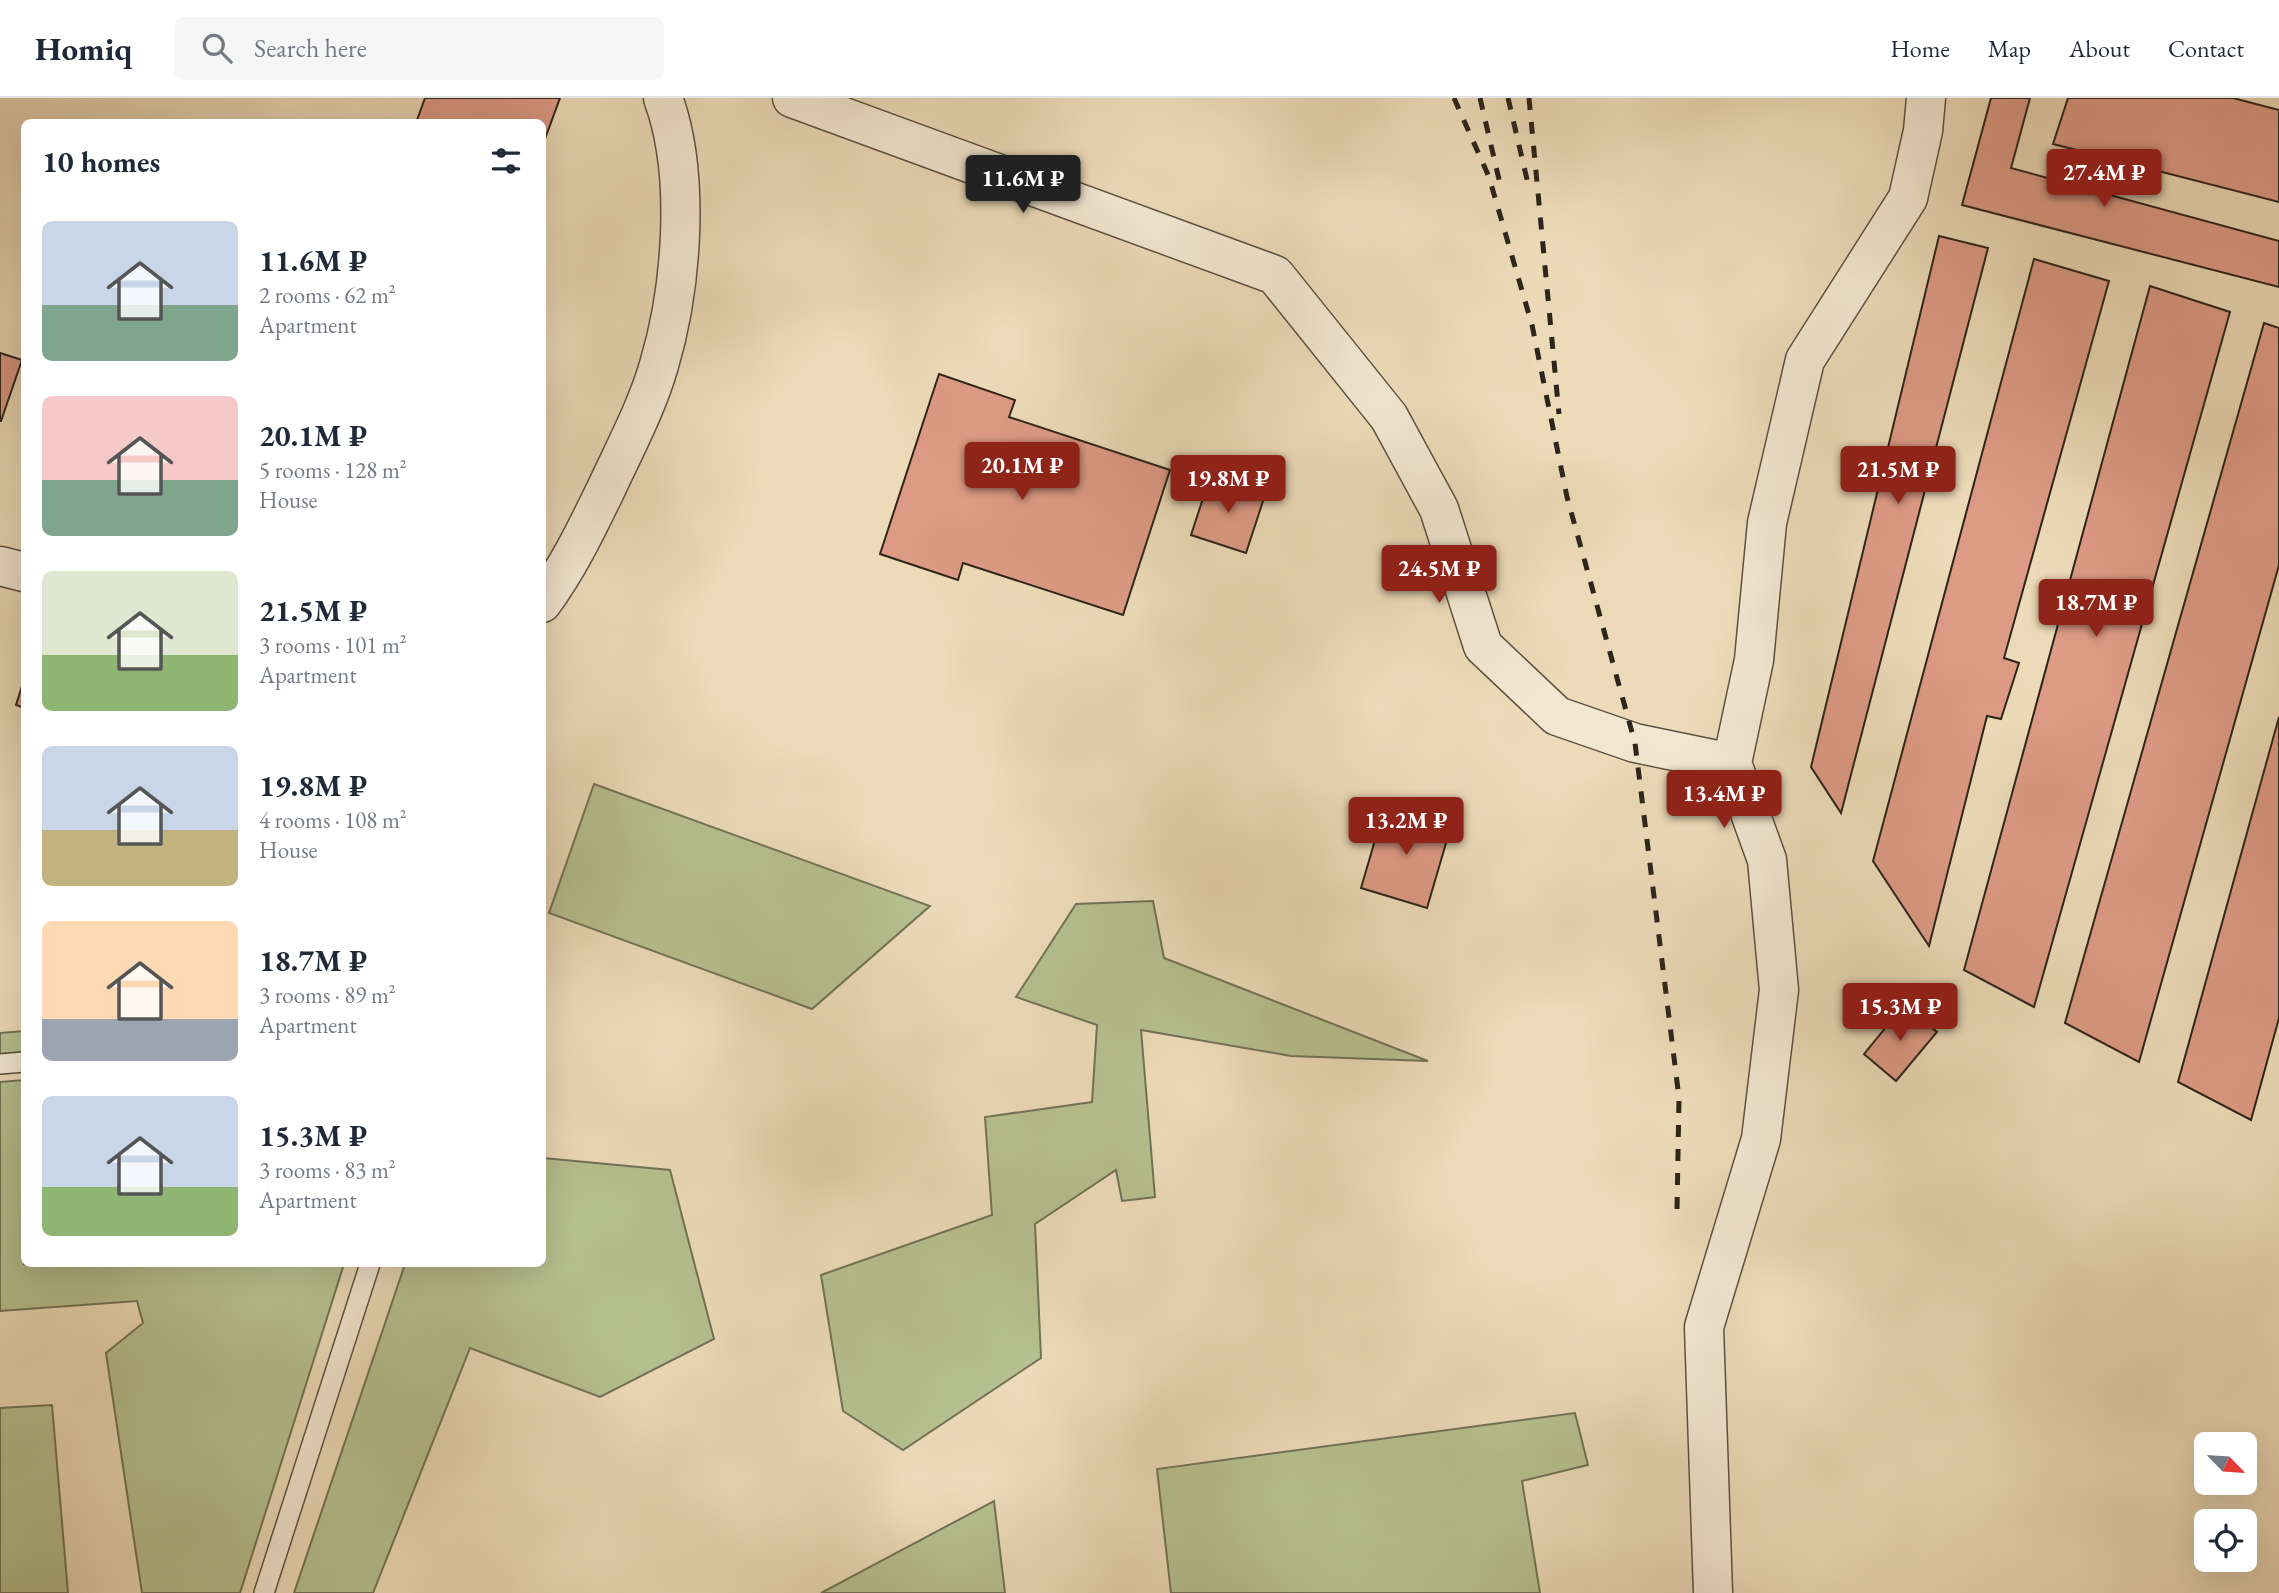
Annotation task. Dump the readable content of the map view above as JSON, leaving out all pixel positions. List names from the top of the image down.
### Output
{
  "north": "bottom right",
  "page": {
    "header": "Homiq",
    "search": "Search here",
    "nav": [
      "Home",
      "Map",
      "About",
      "Contact"
    ],
    "heading": "10 homes",
    "price": [
      "27.4M ₽",
      "11.6M ₽",
      "20.1M ₽",
      "21.5M ₽",
      "19.8M ₽",
      "24.5M ₽",
      "18.7M ₽",
      "13.4M ₽",
      "13.2M ₽",
      "15.3M ₽"
    ],
    "list": [
      {
        "name": "11.6M ₽",
        "note": "2 rooms · 62 m² · Apartment"
      },
      {
        "name": "20.1M ₽",
        "note": "5 rooms · 128 m² · House"
      },
      {
        "name": "21.5M ₽",
        "note": "3 rooms · 101 m² · Apartment"
      },
      {
        "name": "19.8M ₽",
        "note": "4 rooms · 108 m² · House"
      },
      {
        "name": "18.7M ₽",
        "note": "3 rooms · 89 m² · Apartment"
      },
      {
        "name": "15.3M ₽",
        "note": "3 rooms · 83 m² · Apartment"
      }
    ]
  }
}
